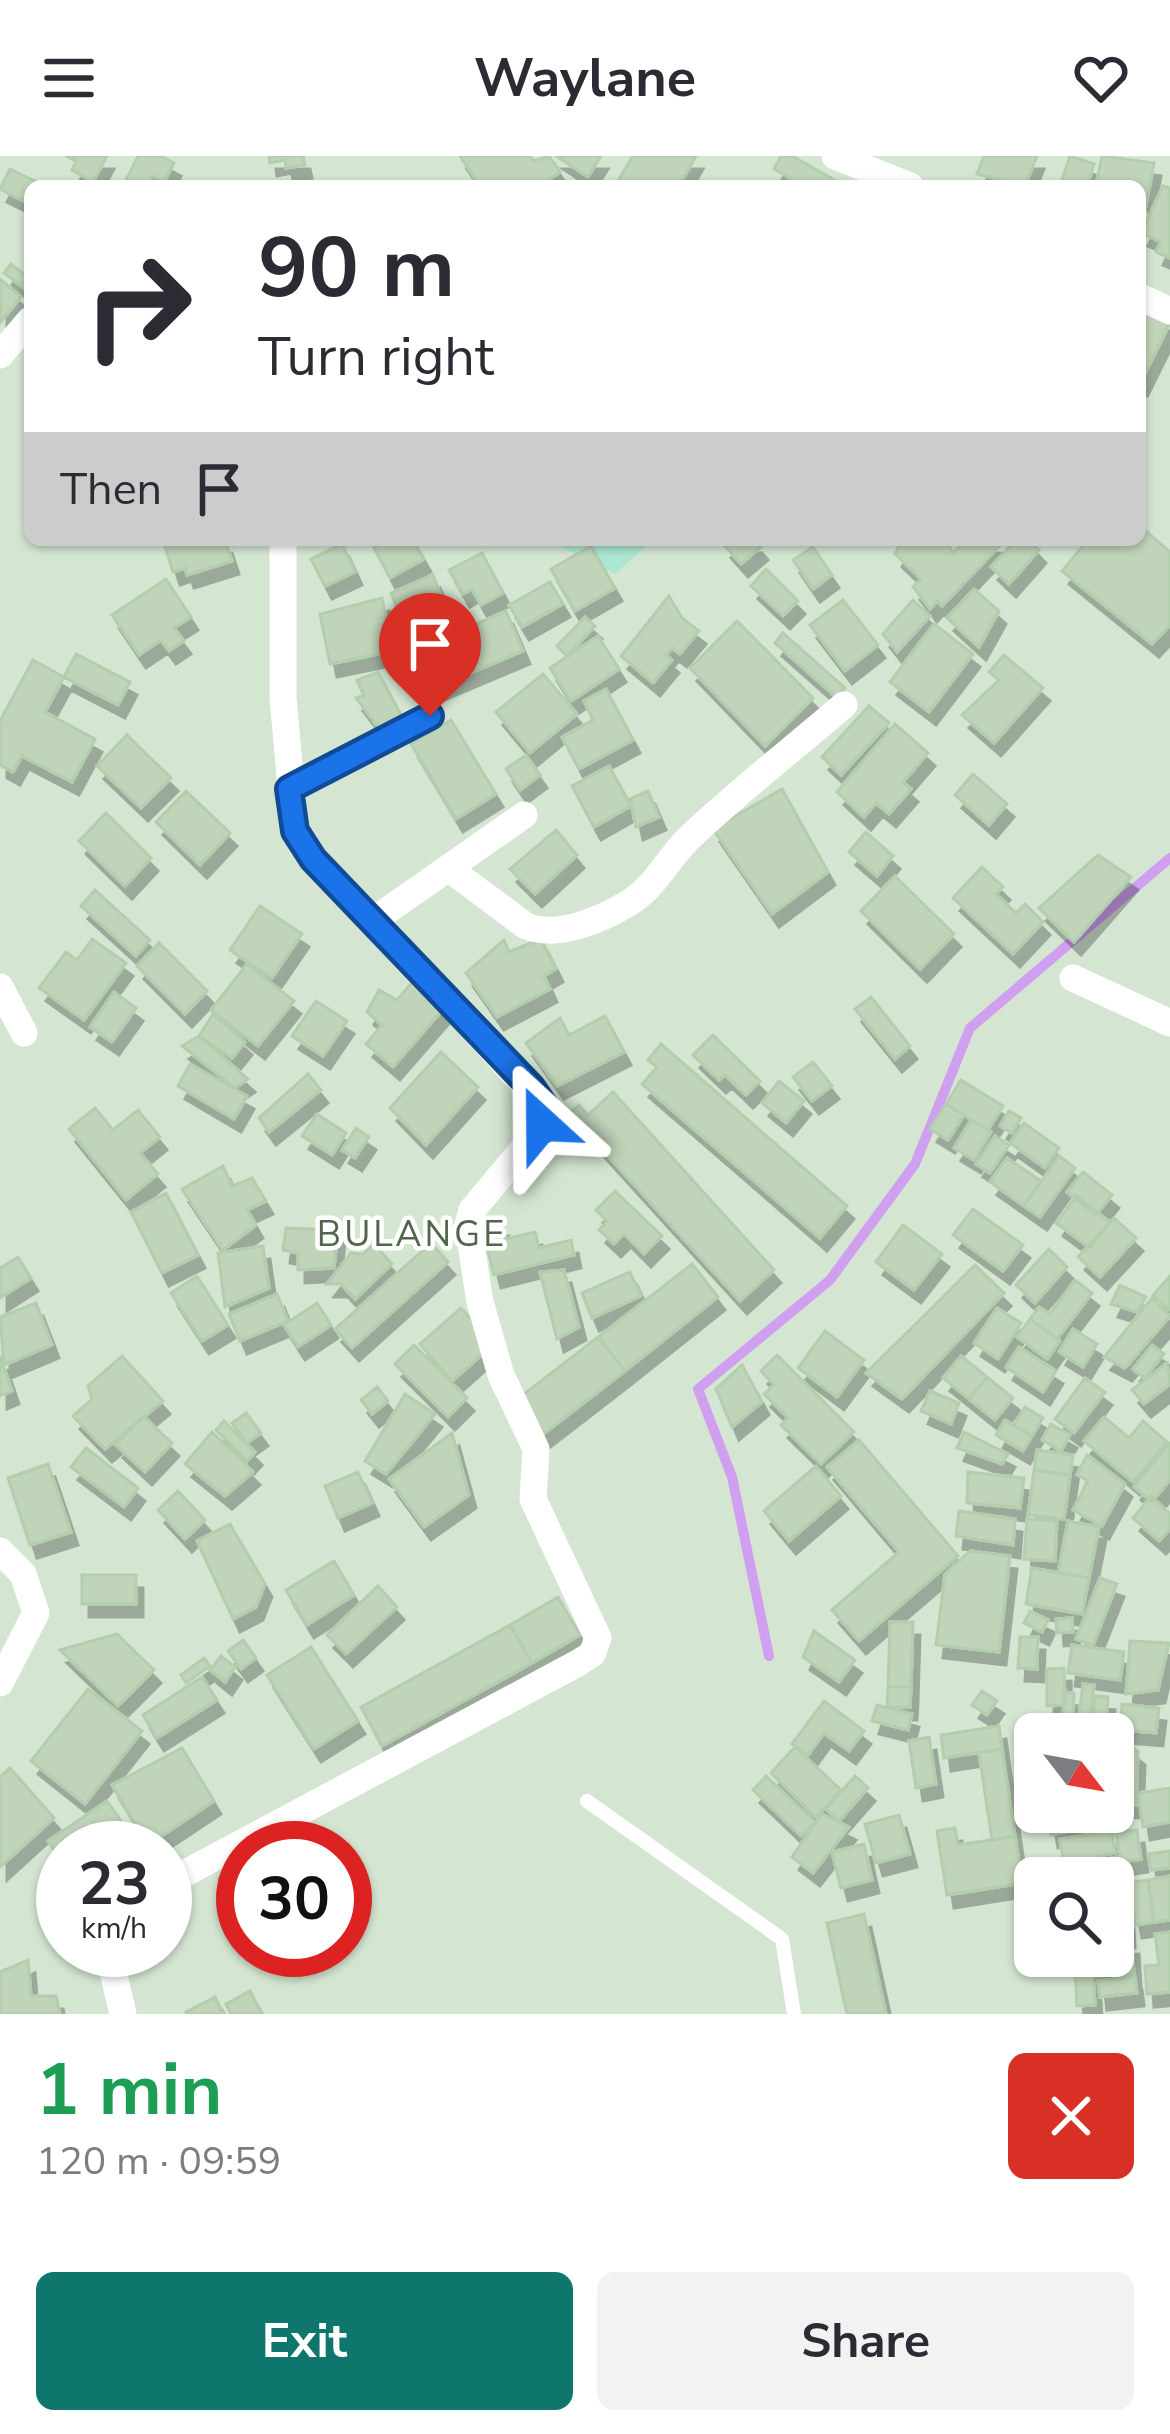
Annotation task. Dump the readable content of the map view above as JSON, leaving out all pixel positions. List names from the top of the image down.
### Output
{
  "districts": ["BULANGE"],
  "north": "bottom right",
  "page": {
    "header": "Waylane",
    "turn": ["90 m", "Turn right"],
    "then": "Then",
    "speed": "23 km/h",
    "limit": "30",
    "heading": ["1 min", "120 m · 09:59"],
    "buttons": ["Exit", "Share"]
  }
}
